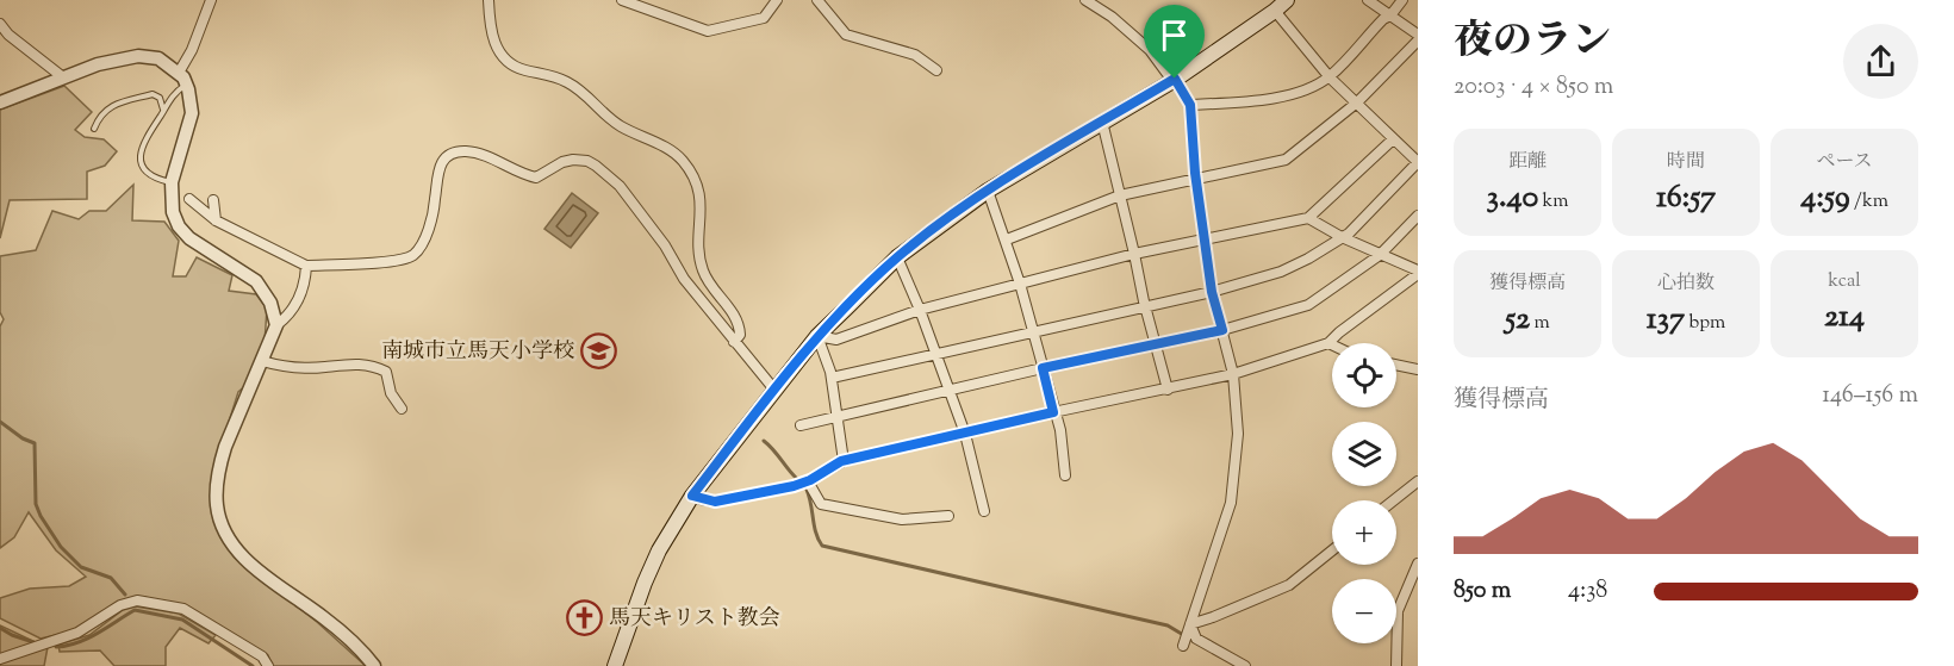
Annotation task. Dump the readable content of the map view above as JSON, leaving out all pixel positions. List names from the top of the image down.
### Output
{
  "places": {
    "school or university": ["南城市立馬天小学校"],
    "church": ["馬天キリスト教会"]
  },
  "page": {
    "heading": ["夜のラン", "20:03 · 4 × 850 m"],
    "stats": [
      ["距離", "3.40 km"],
      ["時間", "16:57"],
      ["ペース", "4:59 /km"],
      ["獲得標高", "52 m"],
      ["心拍数", "137 bpm"],
      ["kcal", "214"]
    ],
    "map_buttons": ["+", "−"],
    "chart": ["獲得標高", "146–156 m"],
    "list": [
      {
        "name": "850 m",
        "note": "4:38"
      }
    ]
  }
}
